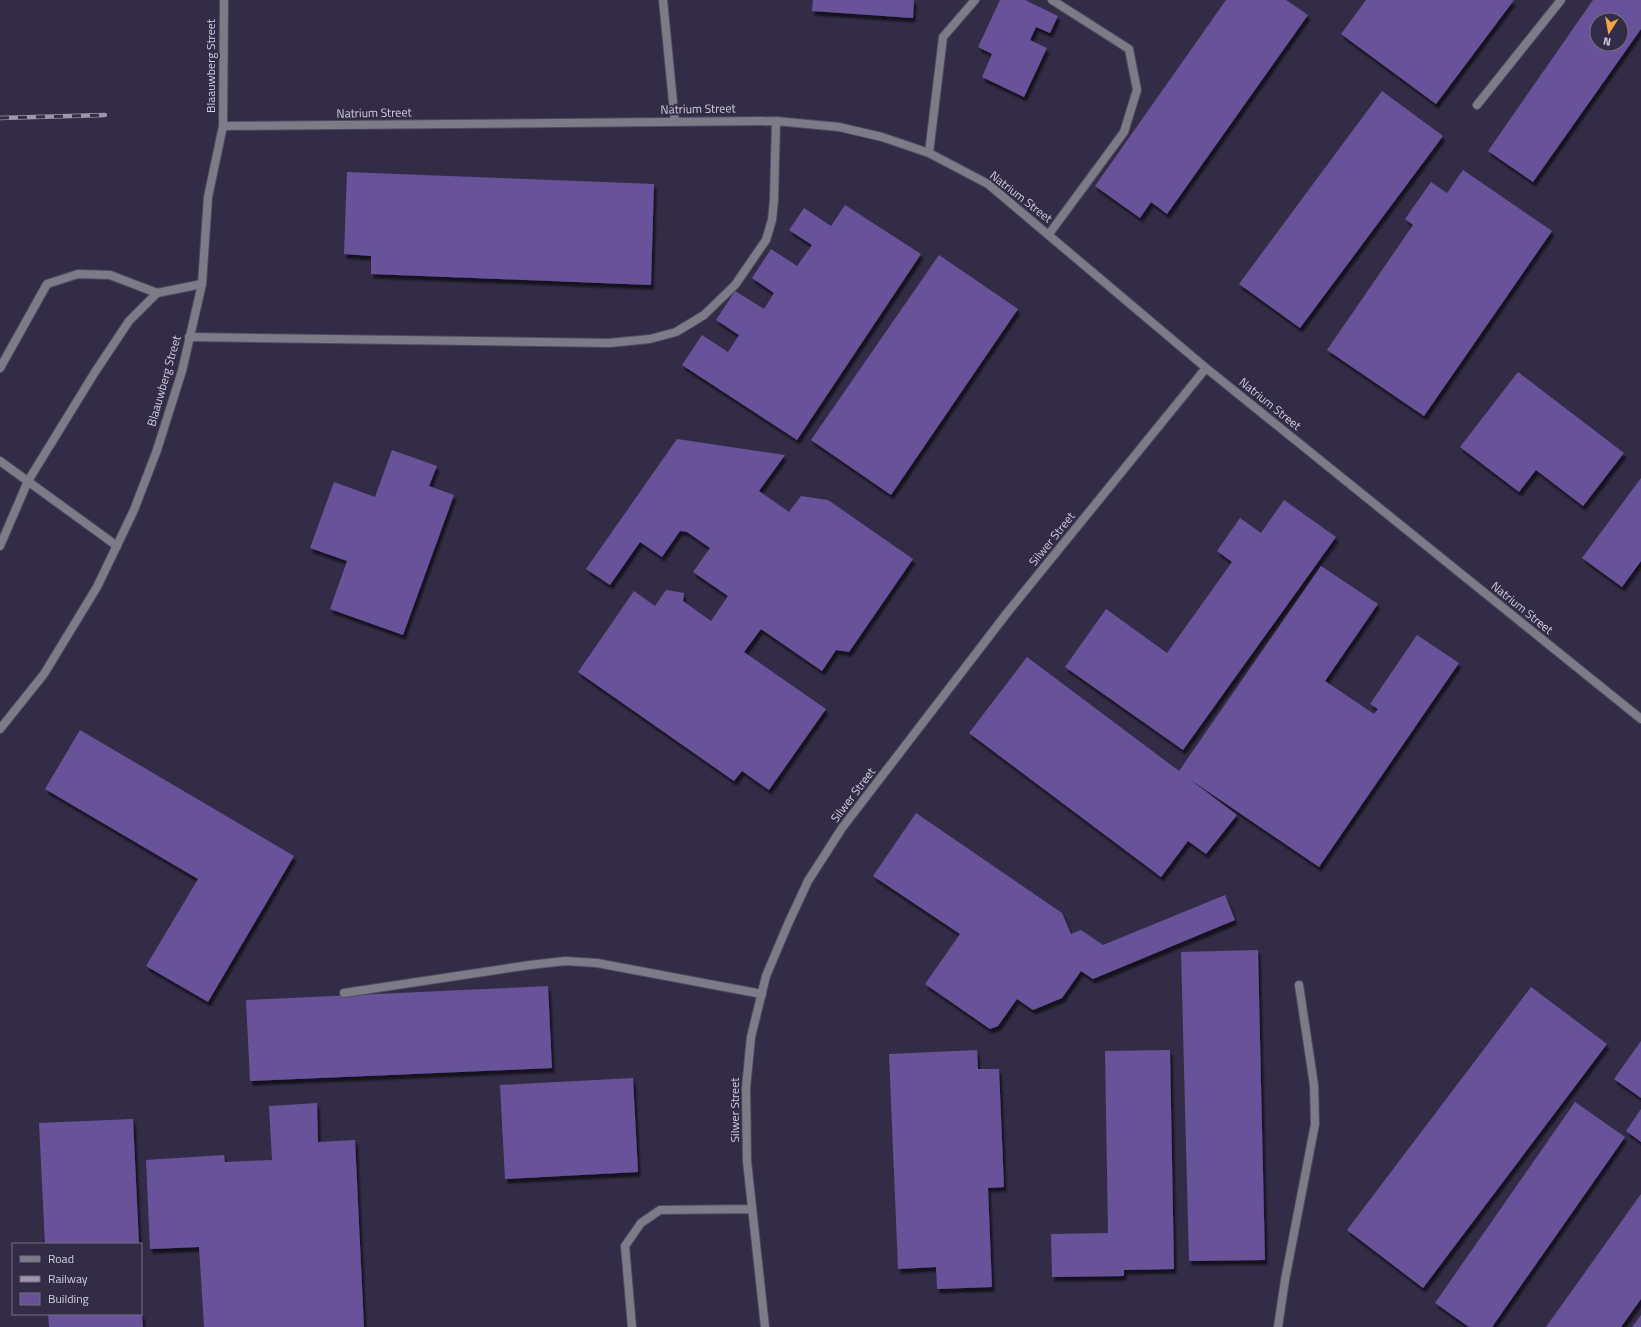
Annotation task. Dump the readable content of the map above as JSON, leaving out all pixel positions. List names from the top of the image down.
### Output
{
  "streets": {
    "street": ["Blaauwberg Street", "Natrium Street", "Silwer Street"]
  },
  "crossings": [
    ["Blaauwberg Street", "Natrium Street"],
    ["Natrium Street", "Silwer Street"]
  ],
  "legend": ["Road", "Railway", "Building"],
  "north": "bottom"
}
